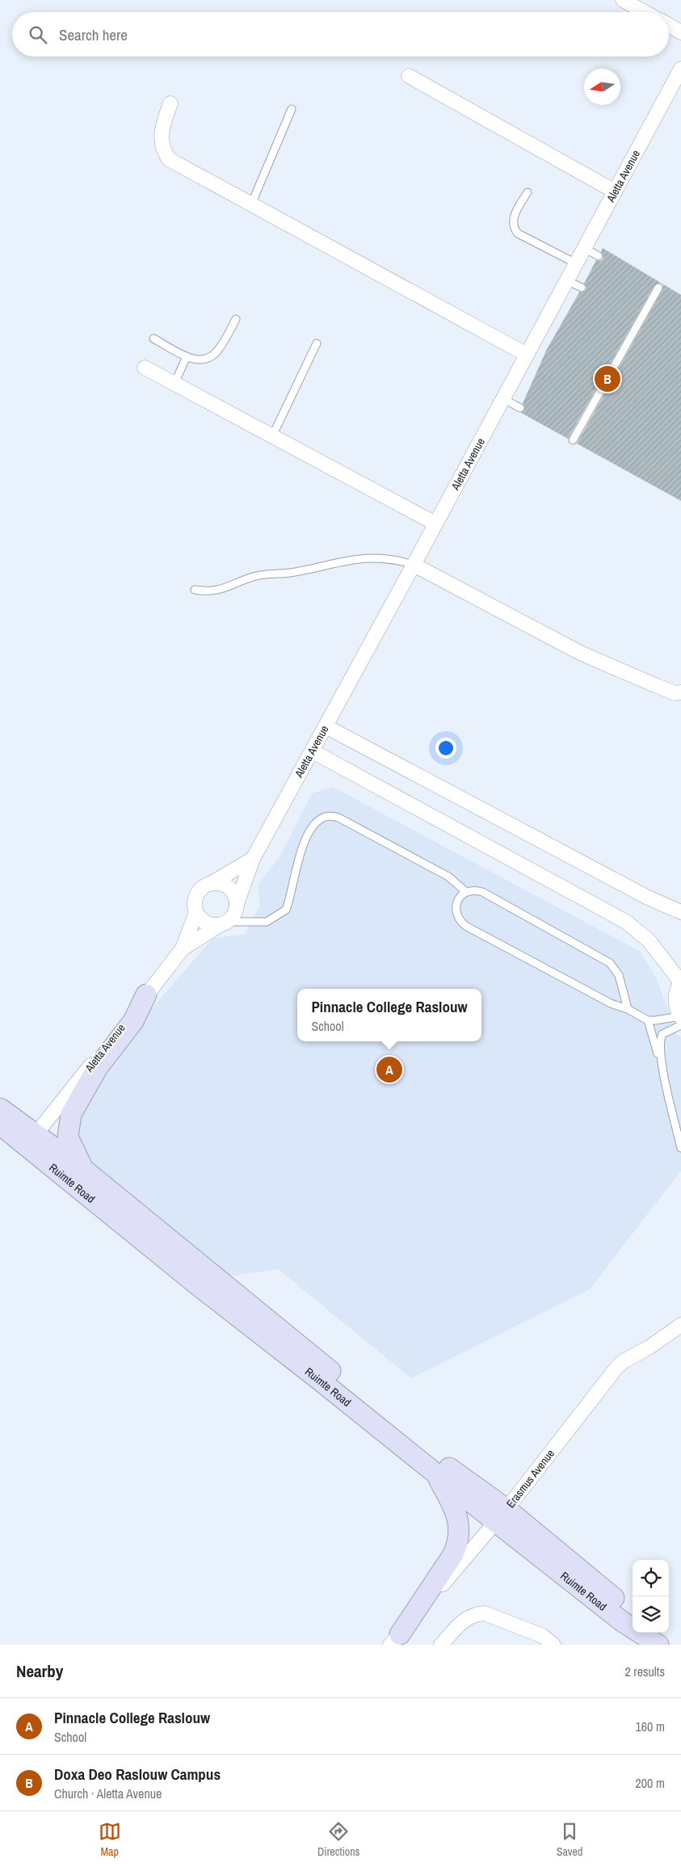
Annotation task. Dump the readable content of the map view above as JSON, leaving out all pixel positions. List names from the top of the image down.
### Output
{
  "streets": {
    "main road": ["Ruimte Road"],
    "street": ["Aletta Avenue", "Erasmus Avenue"]
  },
  "crossings": [
    ["Aletta Avenue", "Ruimte Road"],
    ["Ruimte Road", "Erasmus Avenue"]
  ],
  "north": "left",
  "page": {
    "search": "Search here",
    "pins": ["B", "A"],
    "popup": ["Pinnacle College Raslouw", "School"],
    "heading": ["Nearby", "2 results"],
    "list": [
      {
        "mark": "A",
        "name": "Pinnacle College Raslouw",
        "note": "School",
        "value": "160 m"
      },
      {
        "mark": "B",
        "name": "Doxa Deo Raslouw Campus",
        "note": "Church · Aletta Avenue",
        "value": "200 m"
      }
    ],
    "nav": ["Map", "Directions", "Saved"]
  }
}
